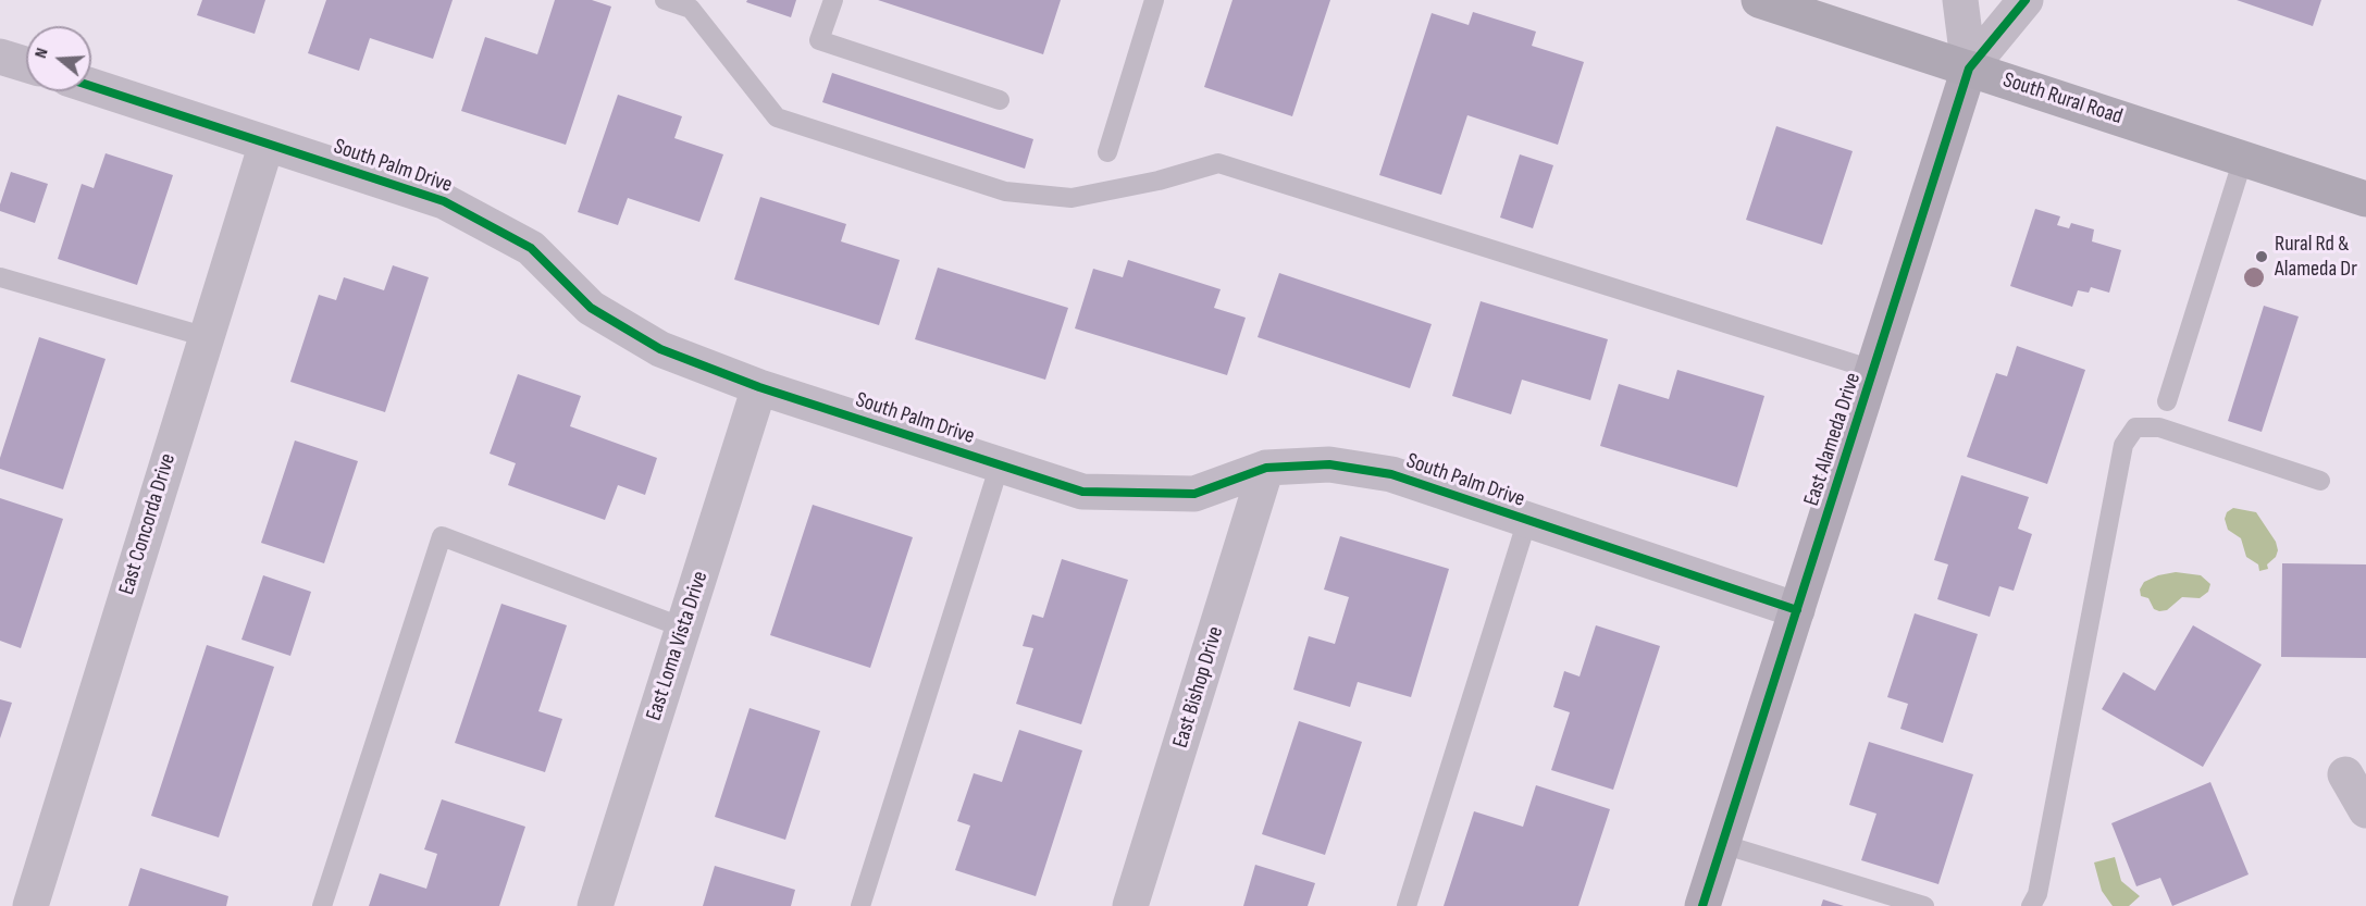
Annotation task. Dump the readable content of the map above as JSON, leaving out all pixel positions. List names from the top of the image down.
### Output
{
  "streets": {
    "main road": ["South Rural Road"],
    "street": [
      "South Palm Drive",
      "East Alameda Drive",
      "East Concorda Drive",
      "East Loma Vista Drive",
      "East Bishop Drive"
    ]
  },
  "crossings": [
    ["South Rural Road", "East Alameda Drive"],
    ["South Palm Drive", "East Alameda Drive"],
    ["South Palm Drive", "East Concorda Drive"],
    ["South Palm Drive", "East Loma Vista Drive"],
    ["South Palm Drive", "East Bishop Drive"]
  ],
  "places": ["Rural Rd & Alameda Dr"],
  "north": "left"
}
